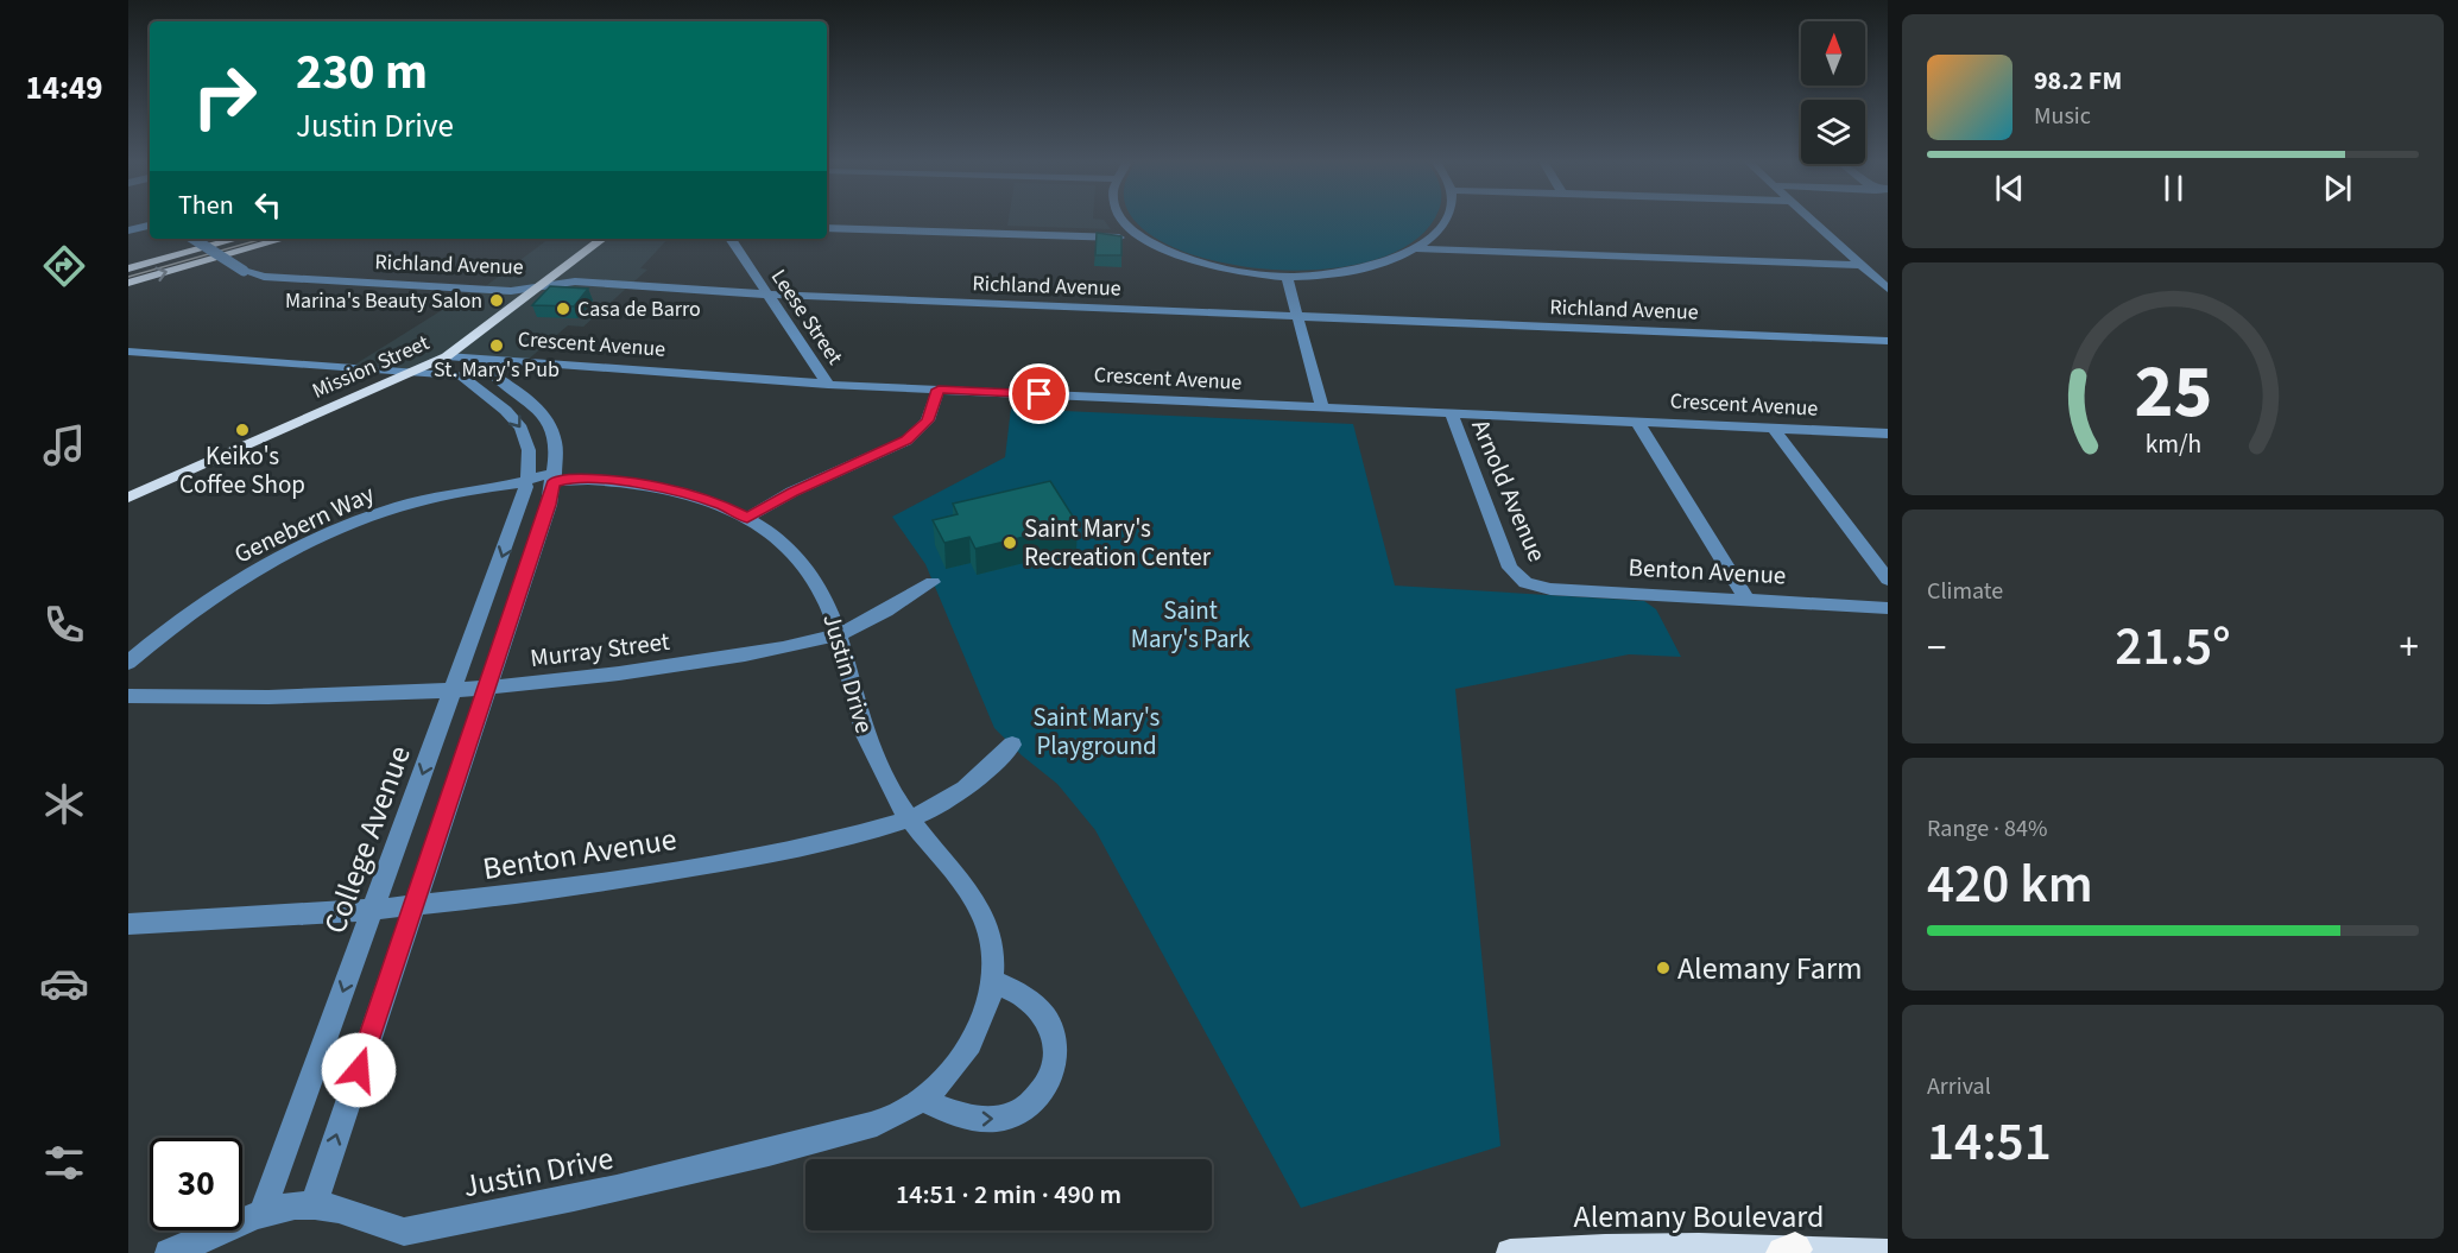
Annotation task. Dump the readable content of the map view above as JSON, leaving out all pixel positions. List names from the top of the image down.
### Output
{
  "streets": {
    "main road": ["Mission Street", "Alemany Boulevard"],
    "street": [
      "Richland Avenue",
      "Leese Street",
      "Crescent Avenue",
      "Arnold Avenue",
      "Genebern Way",
      "Benton Avenue",
      "Murray Street",
      "Justin Drive",
      "College Avenue"
    ]
  },
  "crossings": [
    ["Richland Avenue", "Leese Street"],
    ["Richland Avenue", "Mission Street"],
    ["Leese Street", "Crescent Avenue"],
    ["Crescent Avenue", "Mission Street"],
    ["Crescent Avenue", "Arnold Avenue"],
    ["Mission Street", "College Avenue"],
    ["Arnold Avenue", "Benton Avenue"],
    ["Genebern Way", "Justin Drive"],
    ["Genebern Way", "College Avenue"],
    ["Benton Avenue", "Justin Drive"],
    ["Benton Avenue", "College Avenue"],
    ["Murray Street", "Justin Drive"],
    ["Murray Street", "College Avenue"],
    ["Justin Drive", "College Avenue"]
  ],
  "parks": ["Saint Mary's Park", "Saint Mary's Playground"],
  "places": [
    "Marina's Beauty Salon",
    "Casa de Barro",
    "St. Mary's Pub",
    "Keiko's Coffee Shop",
    "Saint Mary's Recreation Center",
    "Alemany Farm"
  ],
  "north": "top",
  "page": {
    "tabs": "14:49",
    "turn": ["230 m", "Justin Drive"],
    "song": ["98.2 FM", "Music"],
    "then": "Then",
    "tile": [
      "Climate",
      ["Range · 84%", "420 km"],
      ["Arrival", "14:51"]
    ],
    "heat": ["−", "21.5°", "+"],
    "limit": "30",
    "trip": "14:51 · 2 min · 490 m",
    "gauge": ["25", "km/h"]
  }
}
